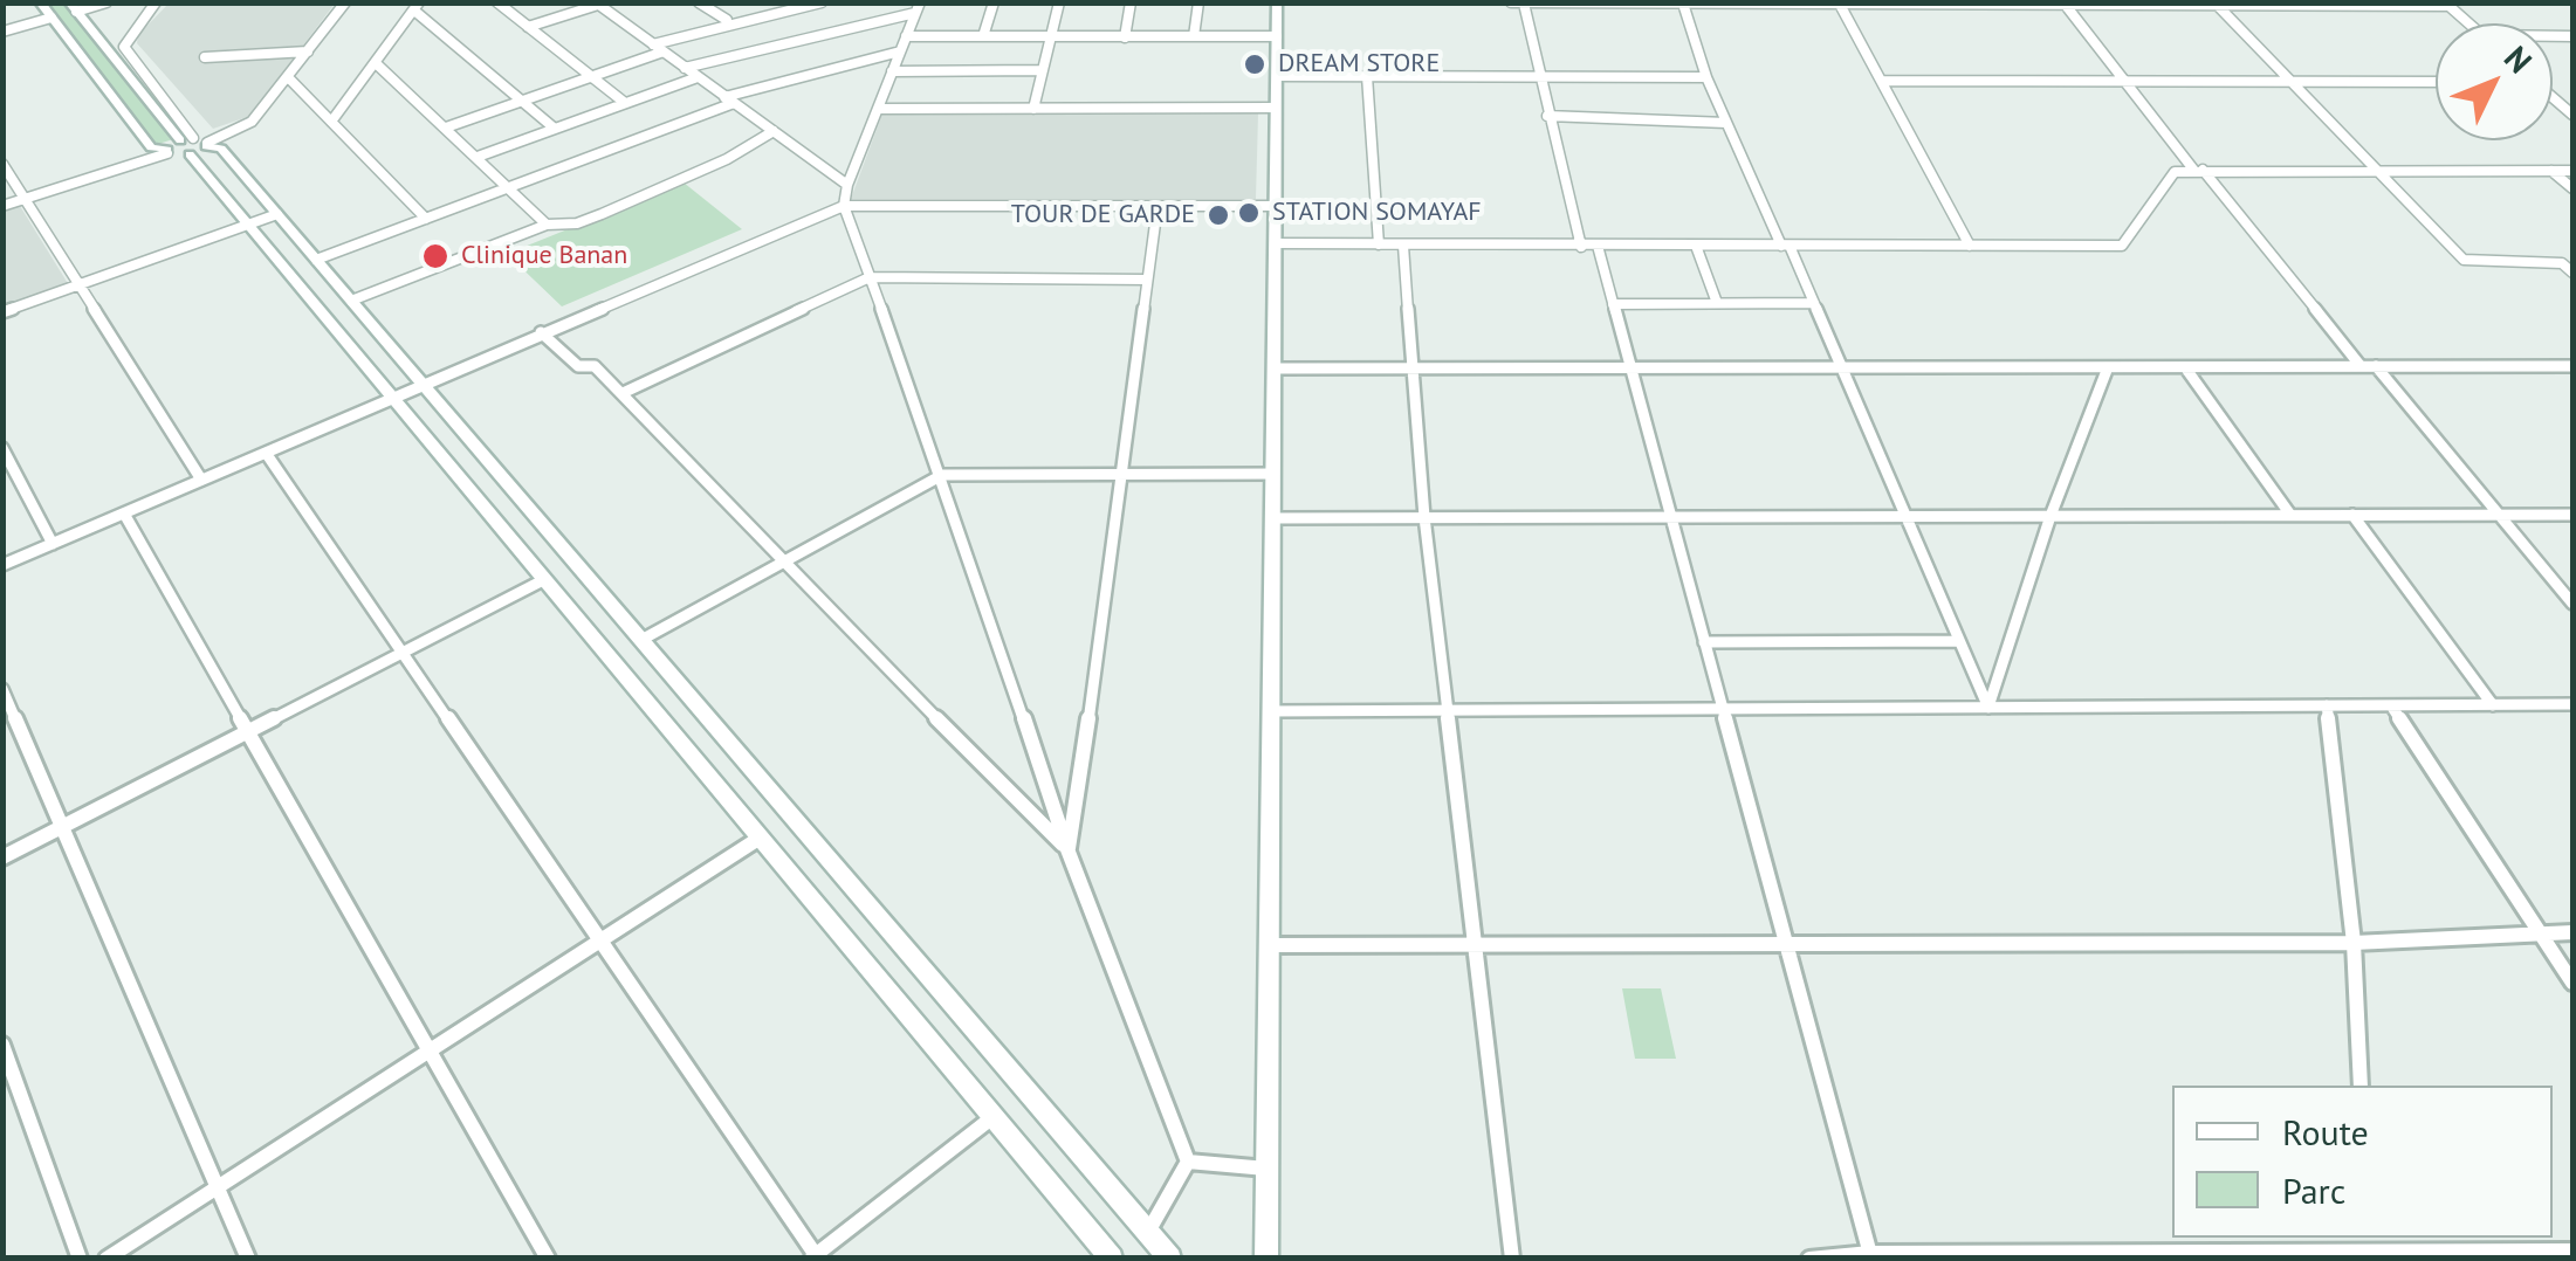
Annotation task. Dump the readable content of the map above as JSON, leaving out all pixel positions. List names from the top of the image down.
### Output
{
  "places": [
    "DREAM STORE",
    "STATION SOMAYAF",
    "TOUR DE GARDE",
    "Clinique Banan"
  ],
  "legend": ["Route", "Parc"],
  "north": "top right"
}
